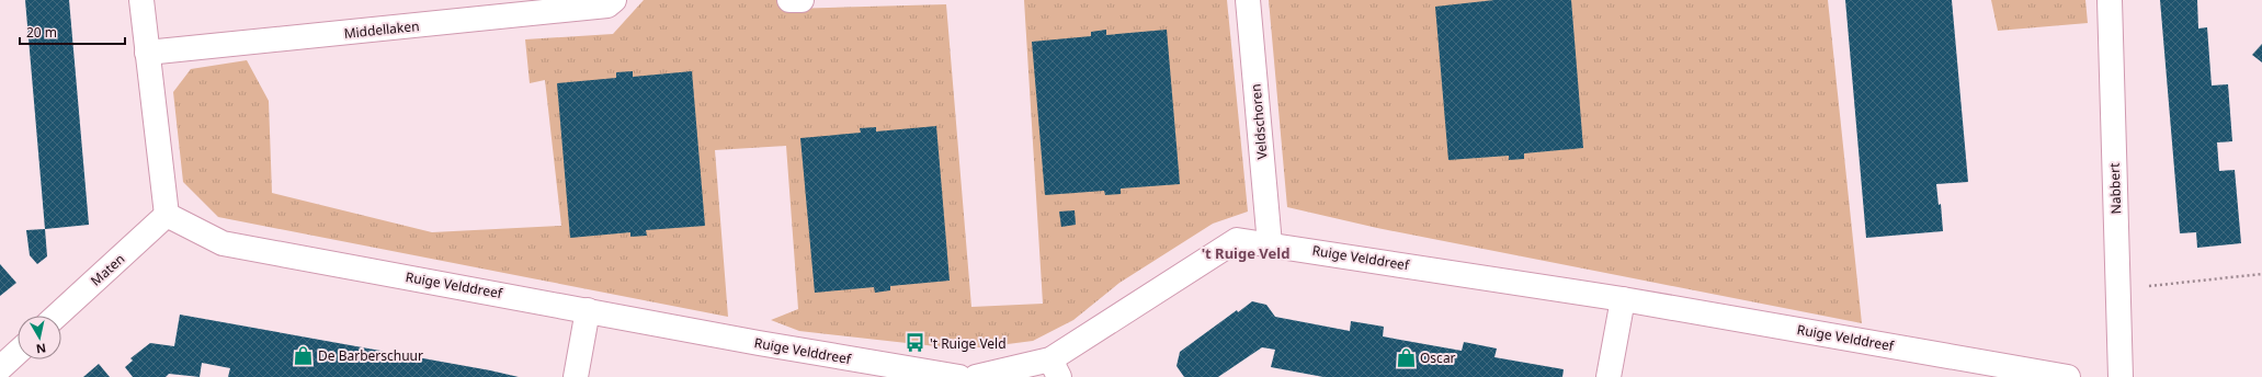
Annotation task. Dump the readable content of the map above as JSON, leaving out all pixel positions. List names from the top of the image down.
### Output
{
  "streets": {
    "street": [
      "Middellaken",
      "Veldschoren",
      "Nabbert",
      "Ruige Velddreef",
      "Maten"
    ]
  },
  "crossings": [
    ["Veldschoren", "Ruige Velddreef"],
    ["Ruige Velddreef", "Maten"]
  ],
  "districts": ["'t Ruige Veld"],
  "places": {
    "bus stop": ["'t Ruige Veld"],
    "shop": ["De Barberschuur", "Oscar"]
  },
  "scale_bar": "20 m",
  "north": "bottom"
}
